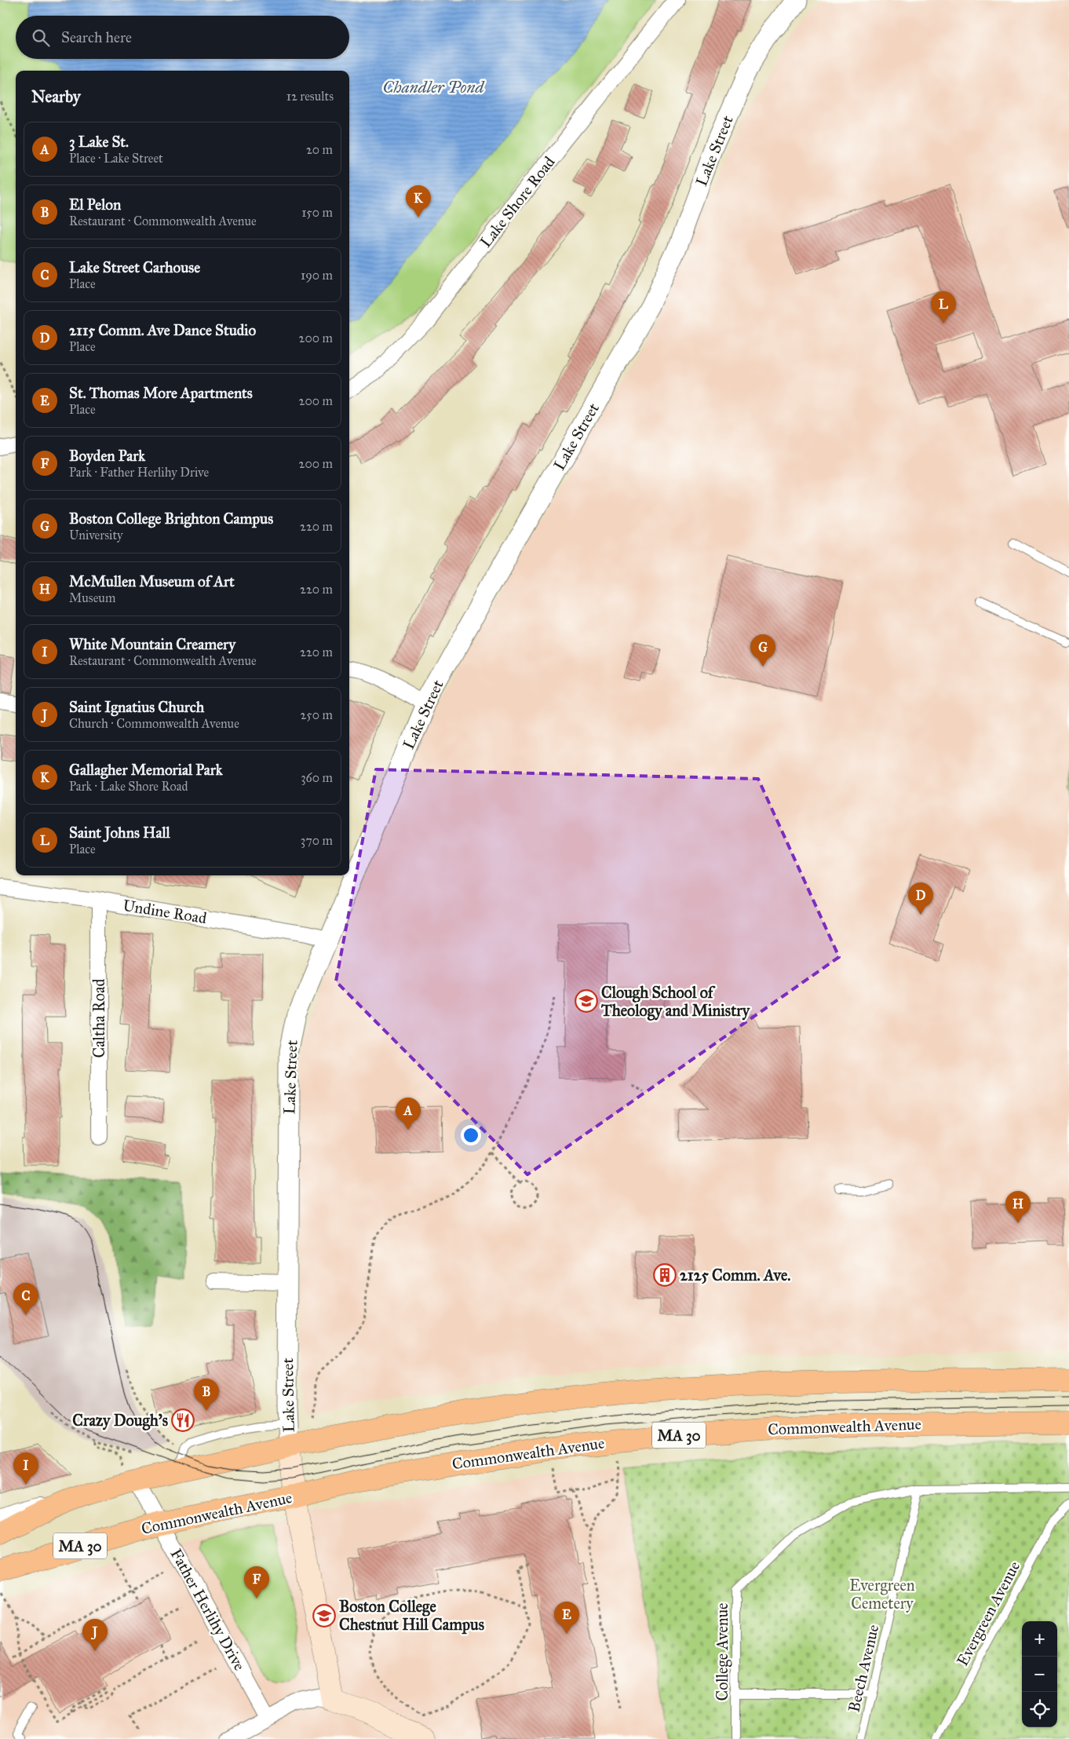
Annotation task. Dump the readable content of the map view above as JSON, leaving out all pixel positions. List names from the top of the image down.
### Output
{
  "streets": {
    "main road": ["Lake Street", "Commonwealth Avenue", "MA 30"],
    "street": [
      "Lake Shore Road",
      "Undine Road",
      "Caltha Road",
      "Father Herlihy Drive"
    ],
    "lane": ["Evergreen Avenue", "College Avenue", "Beech Avenue"]
  },
  "crossings": [
    ["Lake Street", "Undine Road"],
    ["Lake Street", "Commonwealth Avenue"],
    ["Undine Road", "Caltha Road"],
    ["Commonwealth Avenue", "Father Herlihy Drive"],
    ["College Avenue", "Beech Avenue"]
  ],
  "water": ["Chandler Pond"],
  "parks": ["Evergreen Cemetery"],
  "places": {
    "school or university": ["Clough School of Theology and Ministry", "Boston College Chestnut Hill Campus"],
    "building": ["2125 Comm. Ave."],
    "restaurant": ["Crazy Dough's"]
  },
  "page": {
    "search": "Search here",
    "heading": ["Nearby", "12 results"],
    "list": [
      {
        "mark": "A",
        "name": "3 Lake St.",
        "note": "Place · Lake Street",
        "value": "20 m"
      },
      {
        "mark": "B",
        "name": "El Pelon",
        "note": "Restaurant · Commonwealth Avenue",
        "value": "150 m"
      },
      {
        "mark": "C",
        "name": "Lake Street Carhouse",
        "note": "Place",
        "value": "190 m"
      },
      {
        "mark": "D",
        "name": "2115 Comm. Ave Dance Studio",
        "note": "Place",
        "value": "200 m"
      },
      {
        "mark": "E",
        "name": "St. Thomas More Apartments",
        "note": "Place",
        "value": "200 m"
      },
      {
        "mark": "F",
        "name": "Boyden Park",
        "note": "Park · Father Herlihy Drive",
        "value": "200 m"
      },
      {
        "mark": "G",
        "name": "Boston College Brighton Campus",
        "note": "University",
        "value": "220 m"
      },
      {
        "mark": "H",
        "name": "McMullen Museum of Art",
        "note": "Museum",
        "value": "220 m"
      },
      {
        "mark": "I",
        "name": "White Mountain Creamery",
        "note": "Restaurant · Commonwealth Avenue",
        "value": "220 m"
      },
      {
        "mark": "J",
        "name": "Saint Ignatius Church",
        "note": "Church · Commonwealth Avenue",
        "value": "250 m"
      },
      {
        "mark": "K",
        "name": "Gallagher Memorial Park",
        "note": "Park · Lake Shore Road",
        "value": "360 m"
      },
      {
        "mark": "L",
        "name": "Saint Johns Hall",
        "note": "Place",
        "value": "370 m"
      }
    ],
    "pins": [
      "K",
      "L",
      "G",
      "D",
      "A",
      "H",
      "C",
      "B",
      "I",
      "F",
      "E",
      "J"
    ],
    "map_buttons": ["+", "−"]
  }
}
